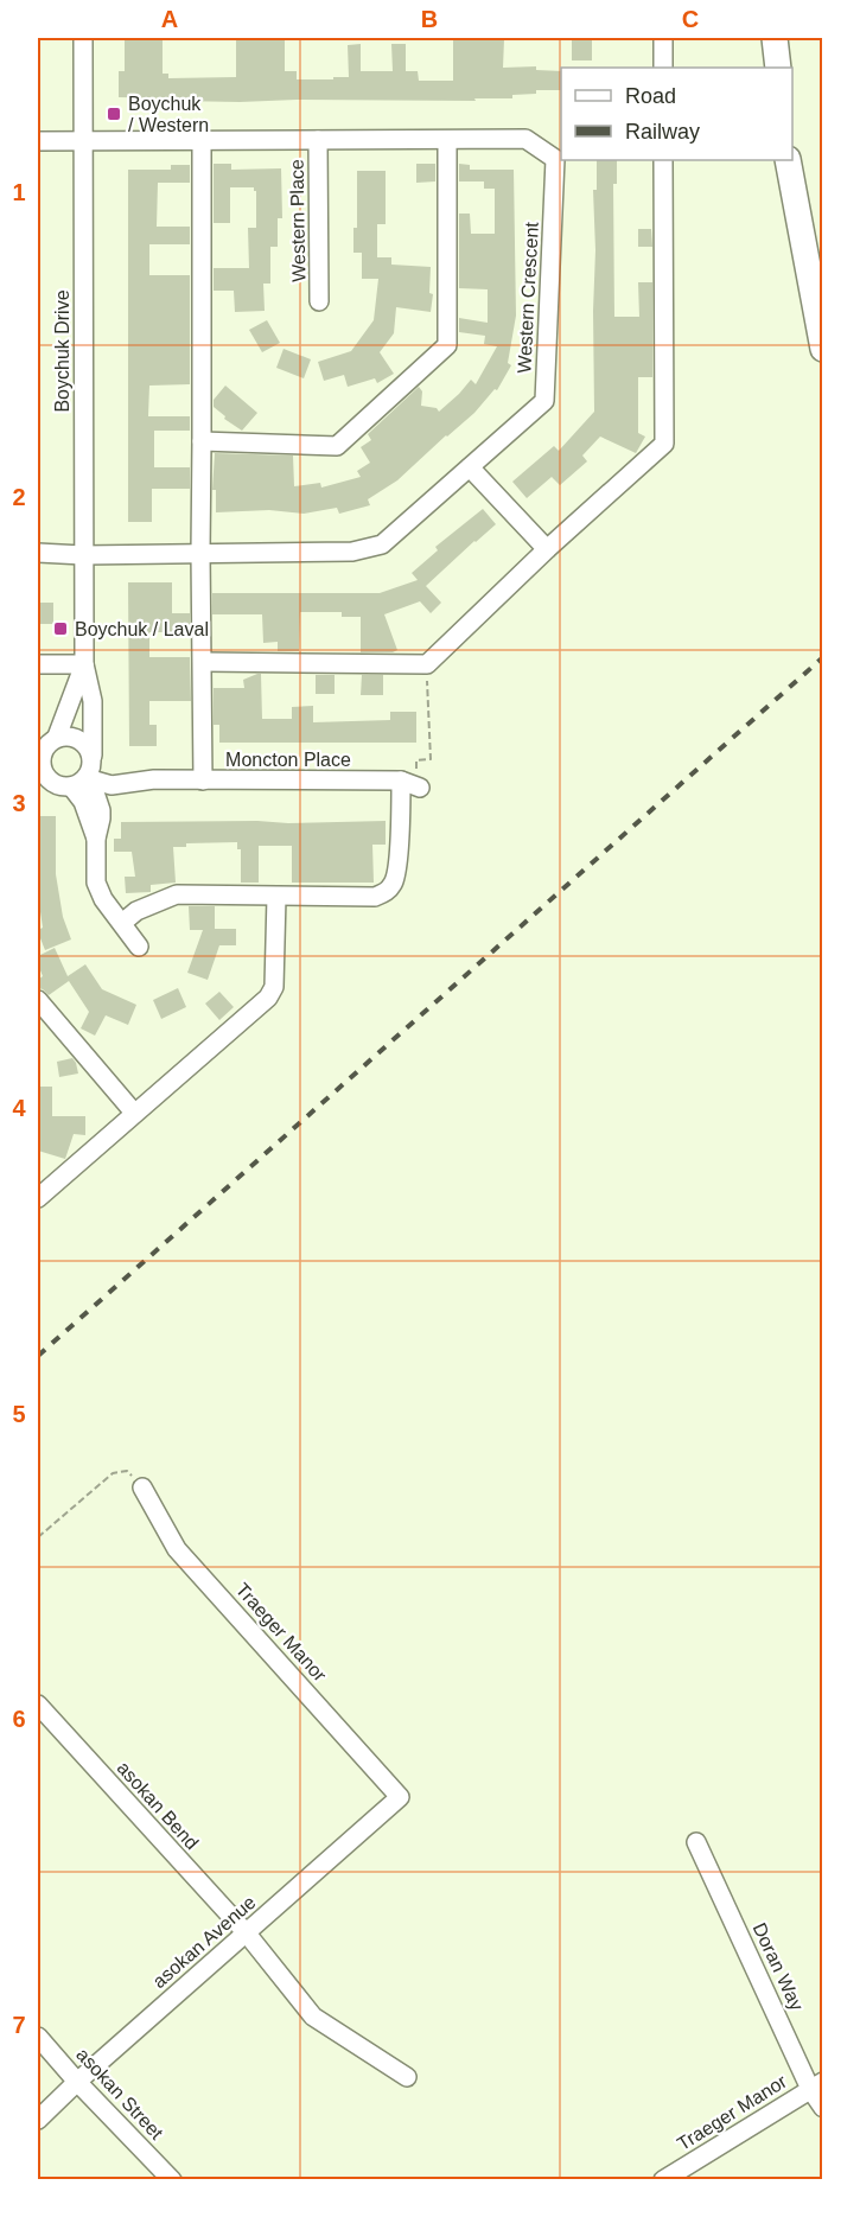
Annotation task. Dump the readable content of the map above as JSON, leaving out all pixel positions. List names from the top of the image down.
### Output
{
  "streets": {
    "street": [
      "Western Place",
      "Western Crescent",
      "Boychuk Drive",
      "Moncton Place",
      "Traeger Manor",
      "asokan Bend",
      "asokan Avenue",
      "Doran Way",
      "asokan Street"
    ]
  },
  "crossings": [
    ["Western Place", "Western Crescent"],
    ["Western Crescent", "Boychuk Drive"],
    ["Boychuk Drive", "Moncton Place"],
    ["Traeger Manor", "asokan Avenue"],
    ["Traeger Manor", "Doran Way"],
    ["asokan Bend", "asokan Avenue"],
    ["asokan Avenue", "asokan Street"]
  ],
  "places": {
    "transit": ["Boychuk / Western", "Boychuk / Laval"]
  },
  "legend": ["Road", "Railway"],
  "grid": {
    "columns": ["A", "B", "C"],
    "rows": [
      "1",
      "2",
      "3",
      "4",
      "5",
      "6",
      "7"
    ]
  }
}
